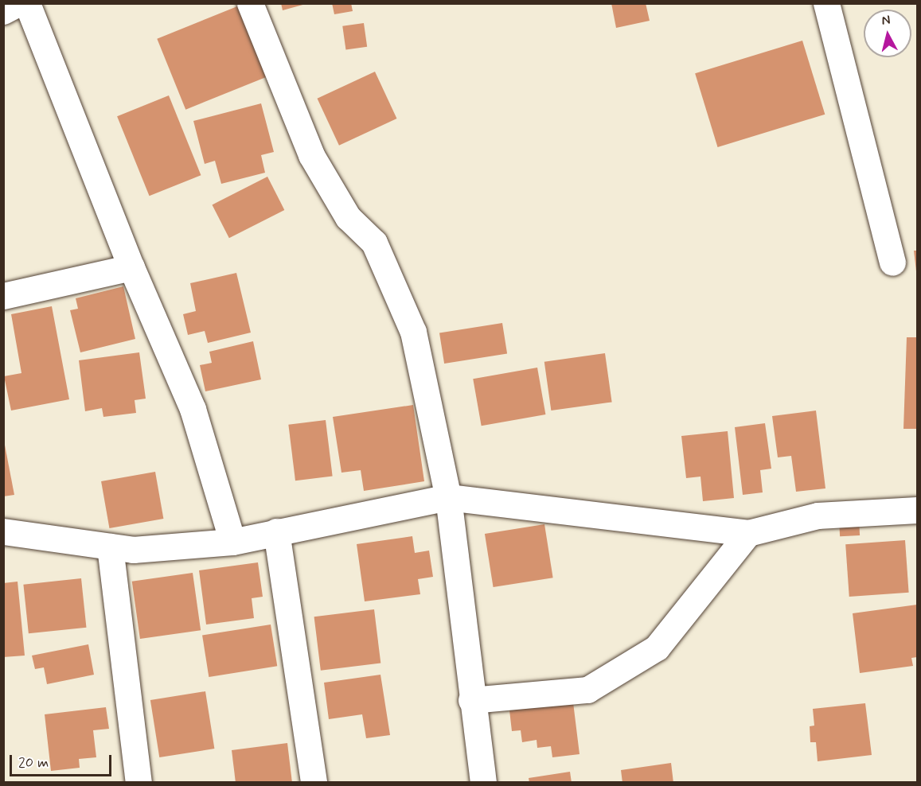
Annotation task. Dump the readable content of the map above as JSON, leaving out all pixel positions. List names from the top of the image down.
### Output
{
  "scale_bar": "20 m",
  "north": "top"
}
